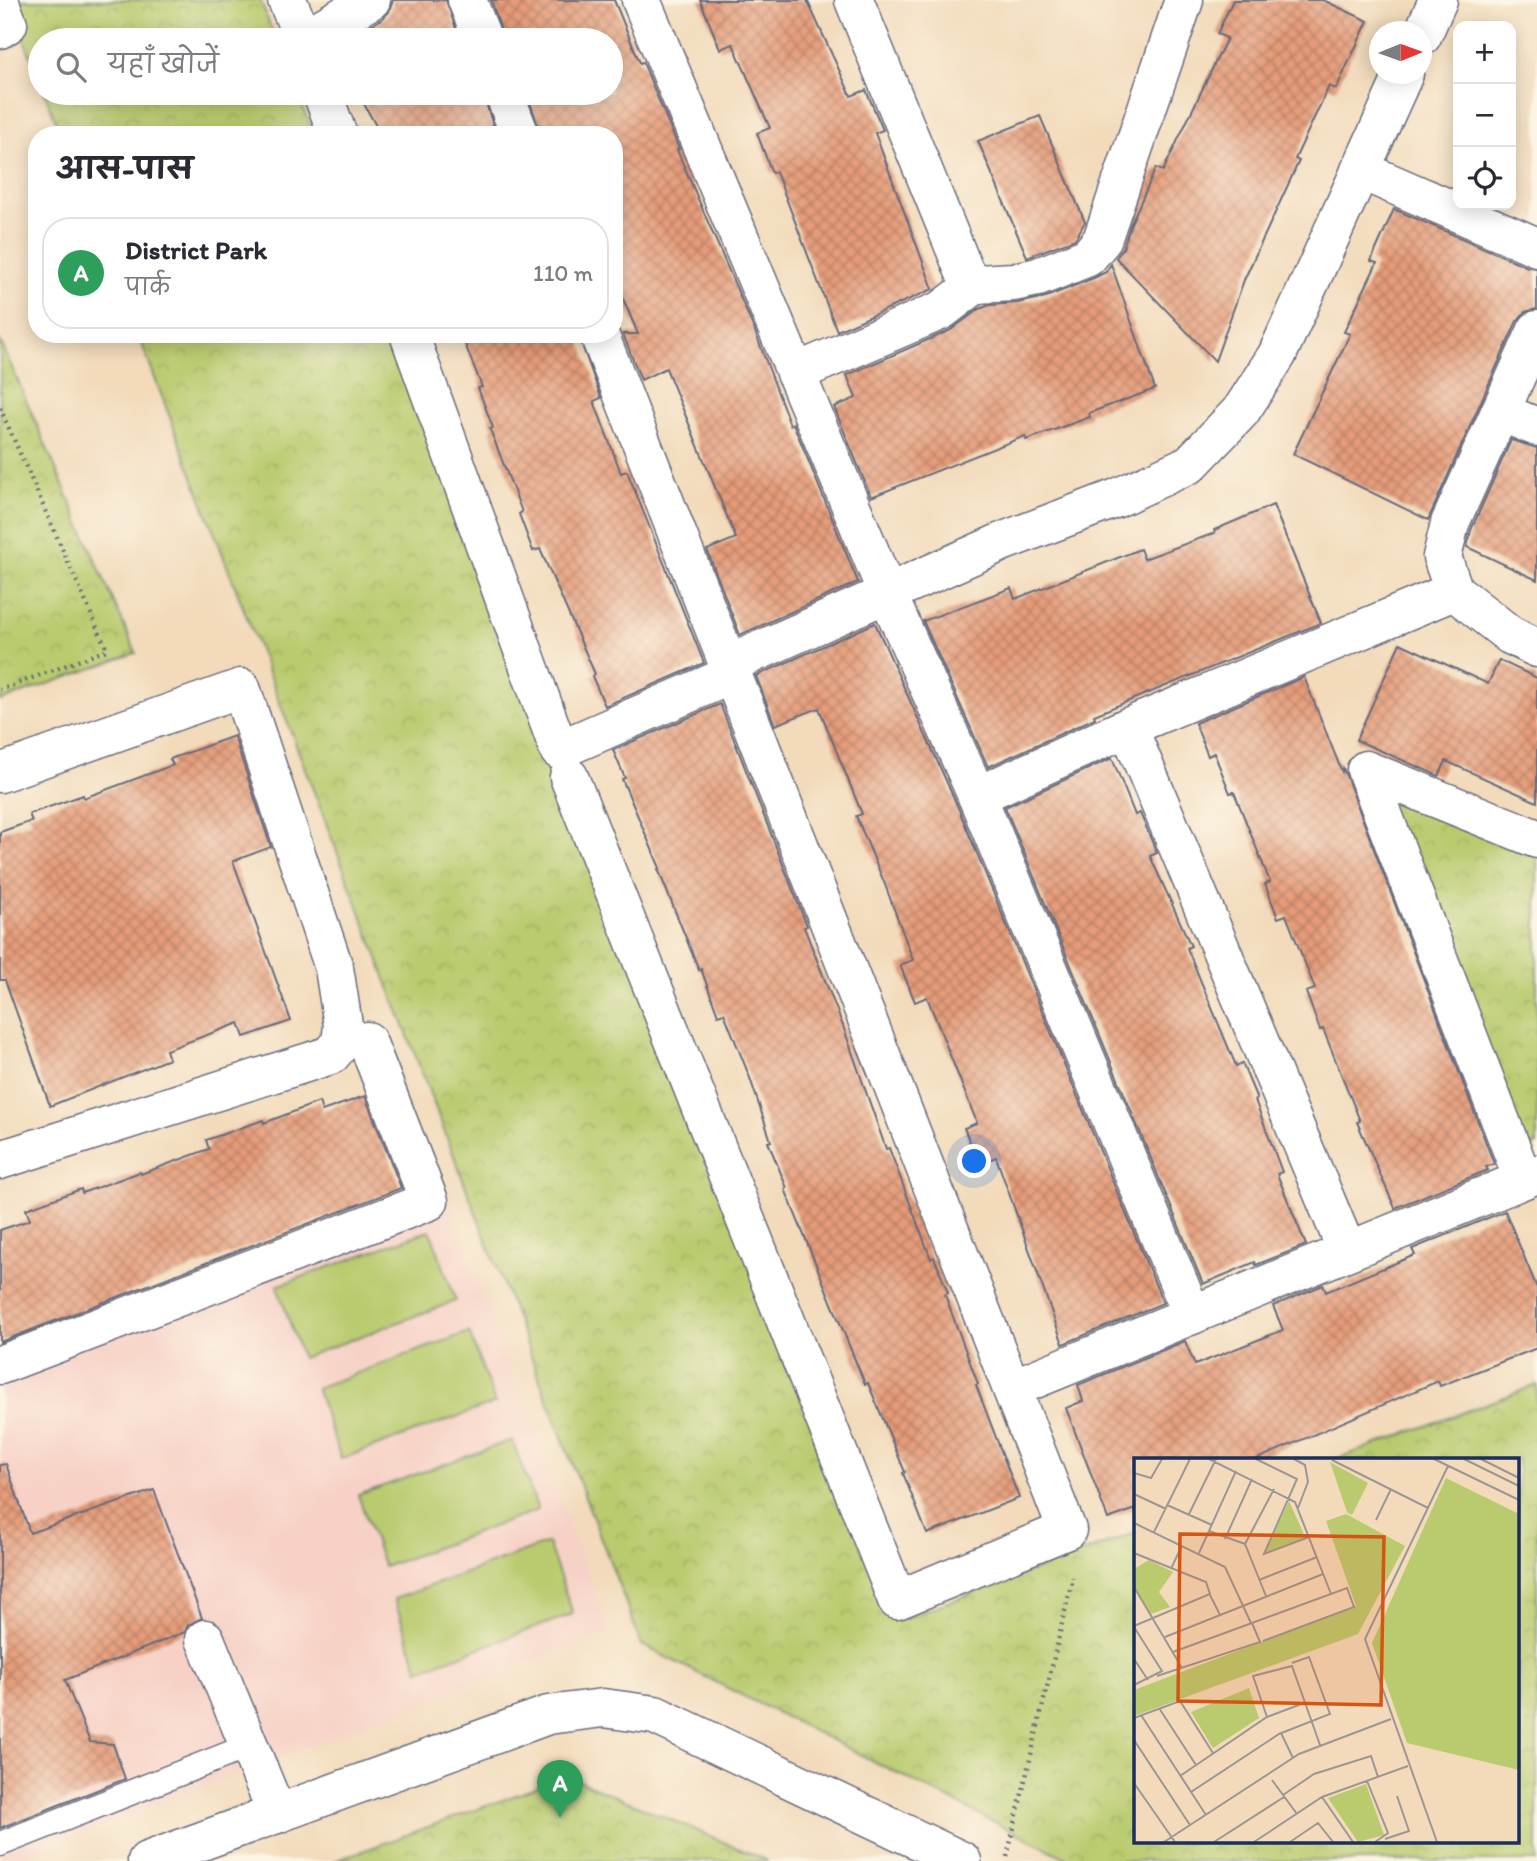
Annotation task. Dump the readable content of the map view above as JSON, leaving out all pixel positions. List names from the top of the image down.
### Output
{
  "north": "right",
  "page": {
    "map_buttons": ["+", "−"],
    "search": "यहाँ खोजें",
    "heading": "आस-पास",
    "list": [
      {
        "mark": "A",
        "name": "District Park",
        "note": "पार्क",
        "value": "110 m"
      }
    ],
    "pins": "A"
  }
}
